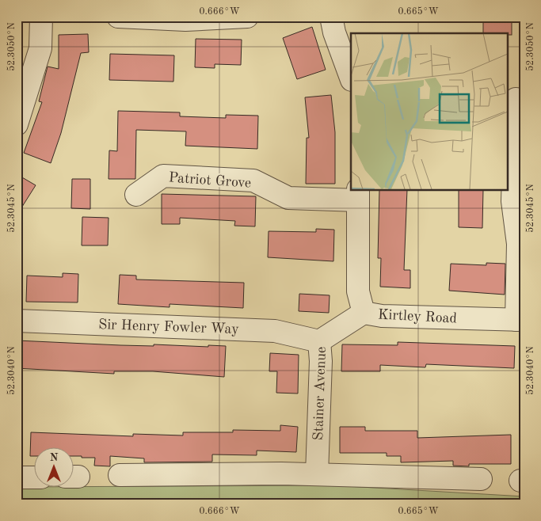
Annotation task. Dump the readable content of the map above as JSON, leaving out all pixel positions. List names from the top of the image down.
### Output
{
  "streets": {
    "street": [
      "Patriot Grove",
      "Kirtley Road",
      "Sir Henry Fowler Way",
      "Stainer Avenue"
    ]
  },
  "crossings": [
    ["Patriot Grove", "Kirtley Road"],
    ["Kirtley Road", "Stainer Avenue"],
    ["Sir Henry Fowler Way", "Stainer Avenue"]
  ],
  "north": "top",
  "coordinates": [
    "0.666°W",
    "0.665°W",
    "52.3050°N",
    "52.3045°N",
    "52.3040°N"
  ]
}
